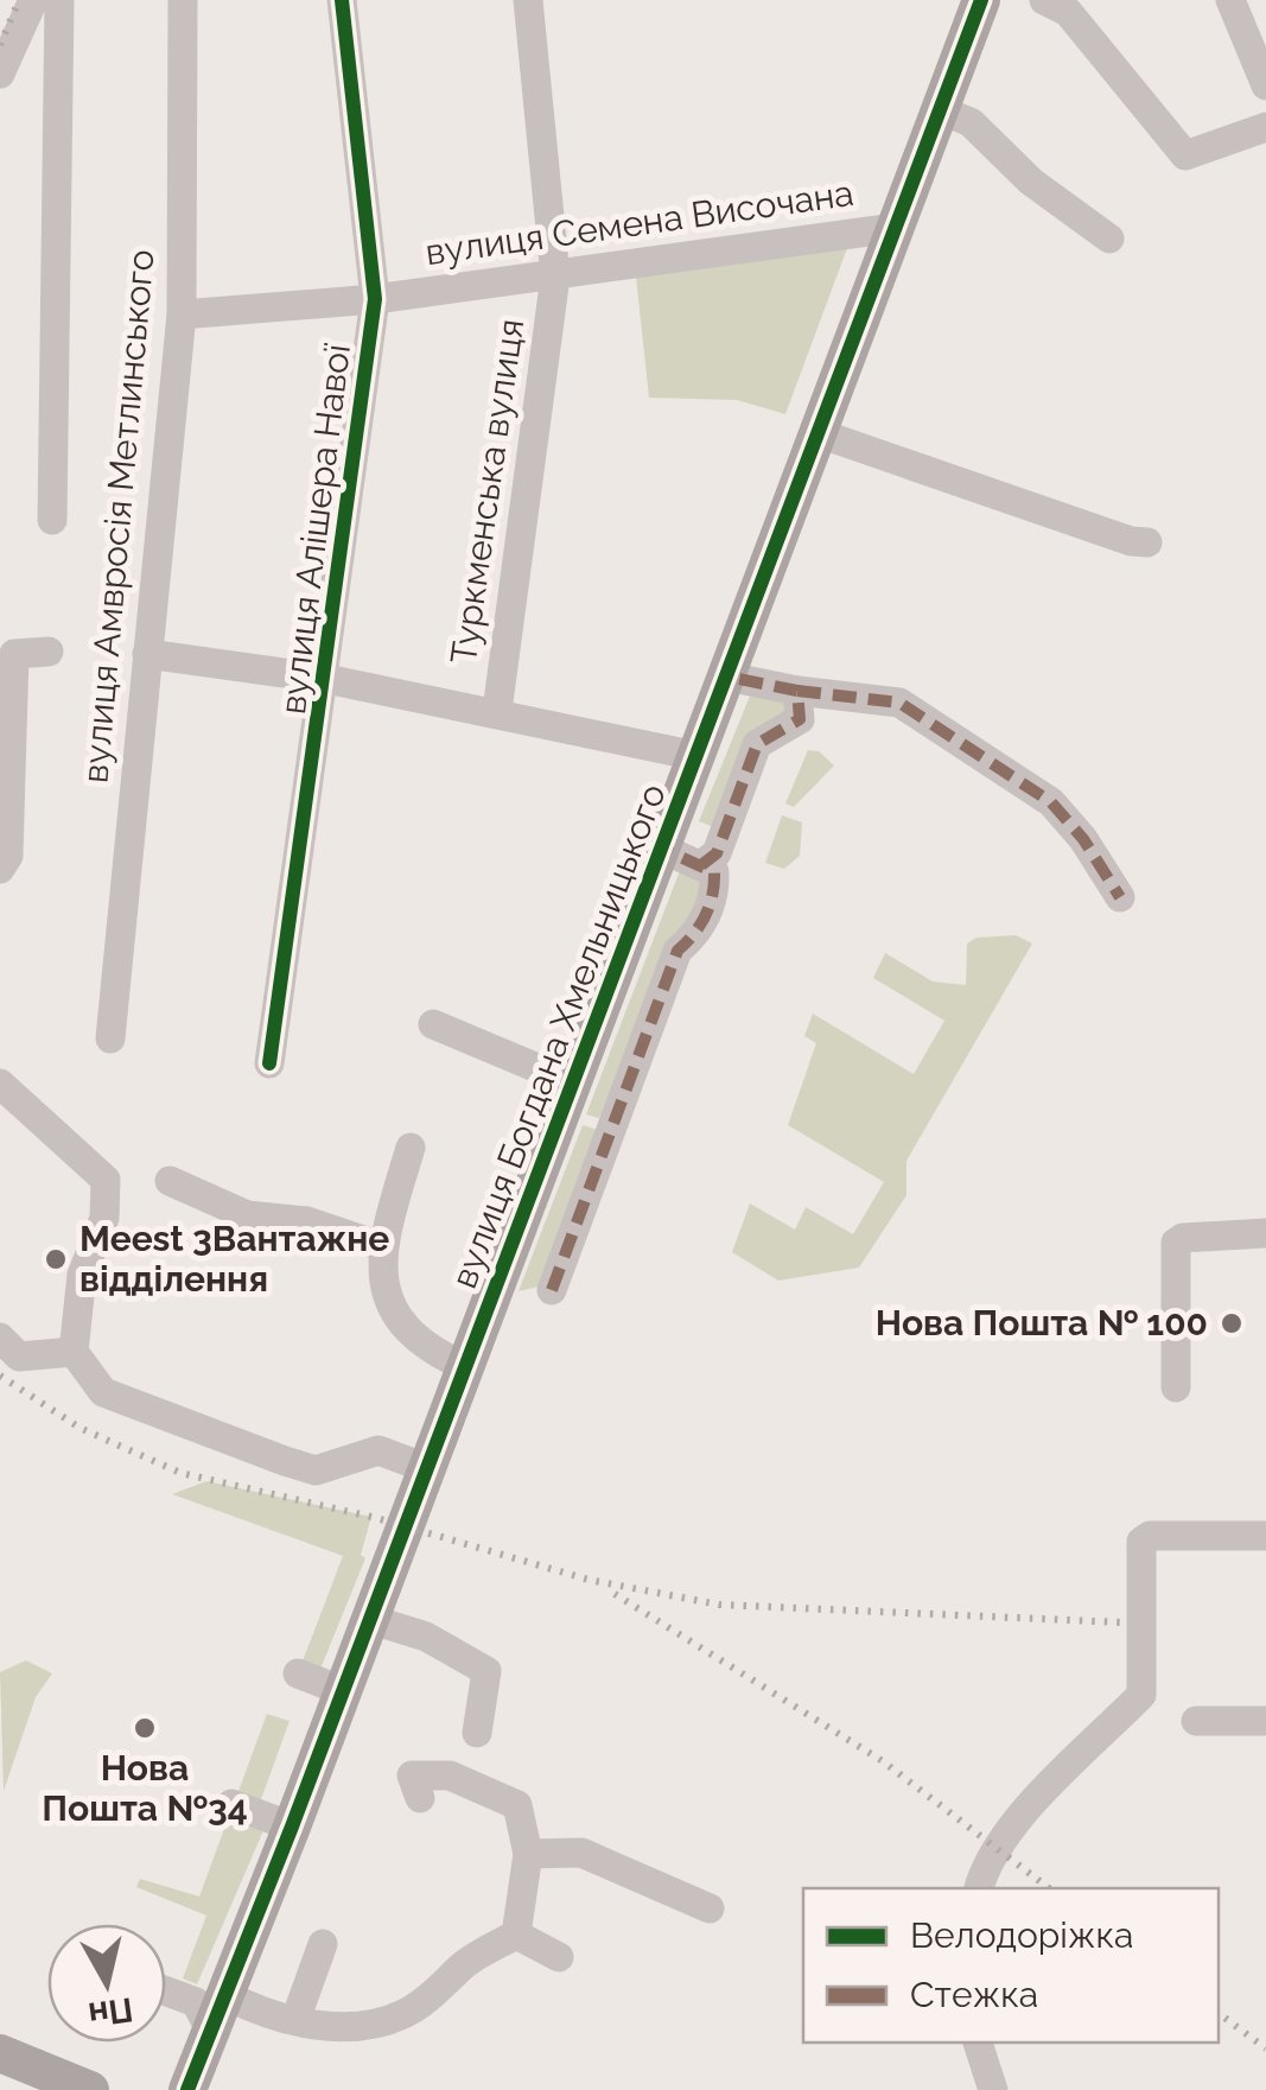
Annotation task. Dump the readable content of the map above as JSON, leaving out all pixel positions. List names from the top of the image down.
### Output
{
  "streets": {
    "main road": ["вулиця Богдана Хмельницького"],
    "street": [
      "вулиця Семена Височана",
      "Туркменська вулиця",
      "вулиця Амвросія Метлинського",
      "вулиця Алішера Навої"
    ]
  },
  "crossings": [
    ["вулиця Семена Височана", "Туркменська вулиця"],
    ["вулиця Семена Височана", "вулиця Амвросія Метлинського"],
    ["вулиця Семена Височана", "вулиця Алішера Навої"],
    ["вулиця Семена Височана", "вулиця Богдана Хмельницького"]
  ],
  "places": ["Meest 3Вантажне відділення", "Нова Пошта № 100", "Нова Пошта №34"],
  "legend": ["Велодоріжка", "Стежка"],
  "north": "bottom"
}
